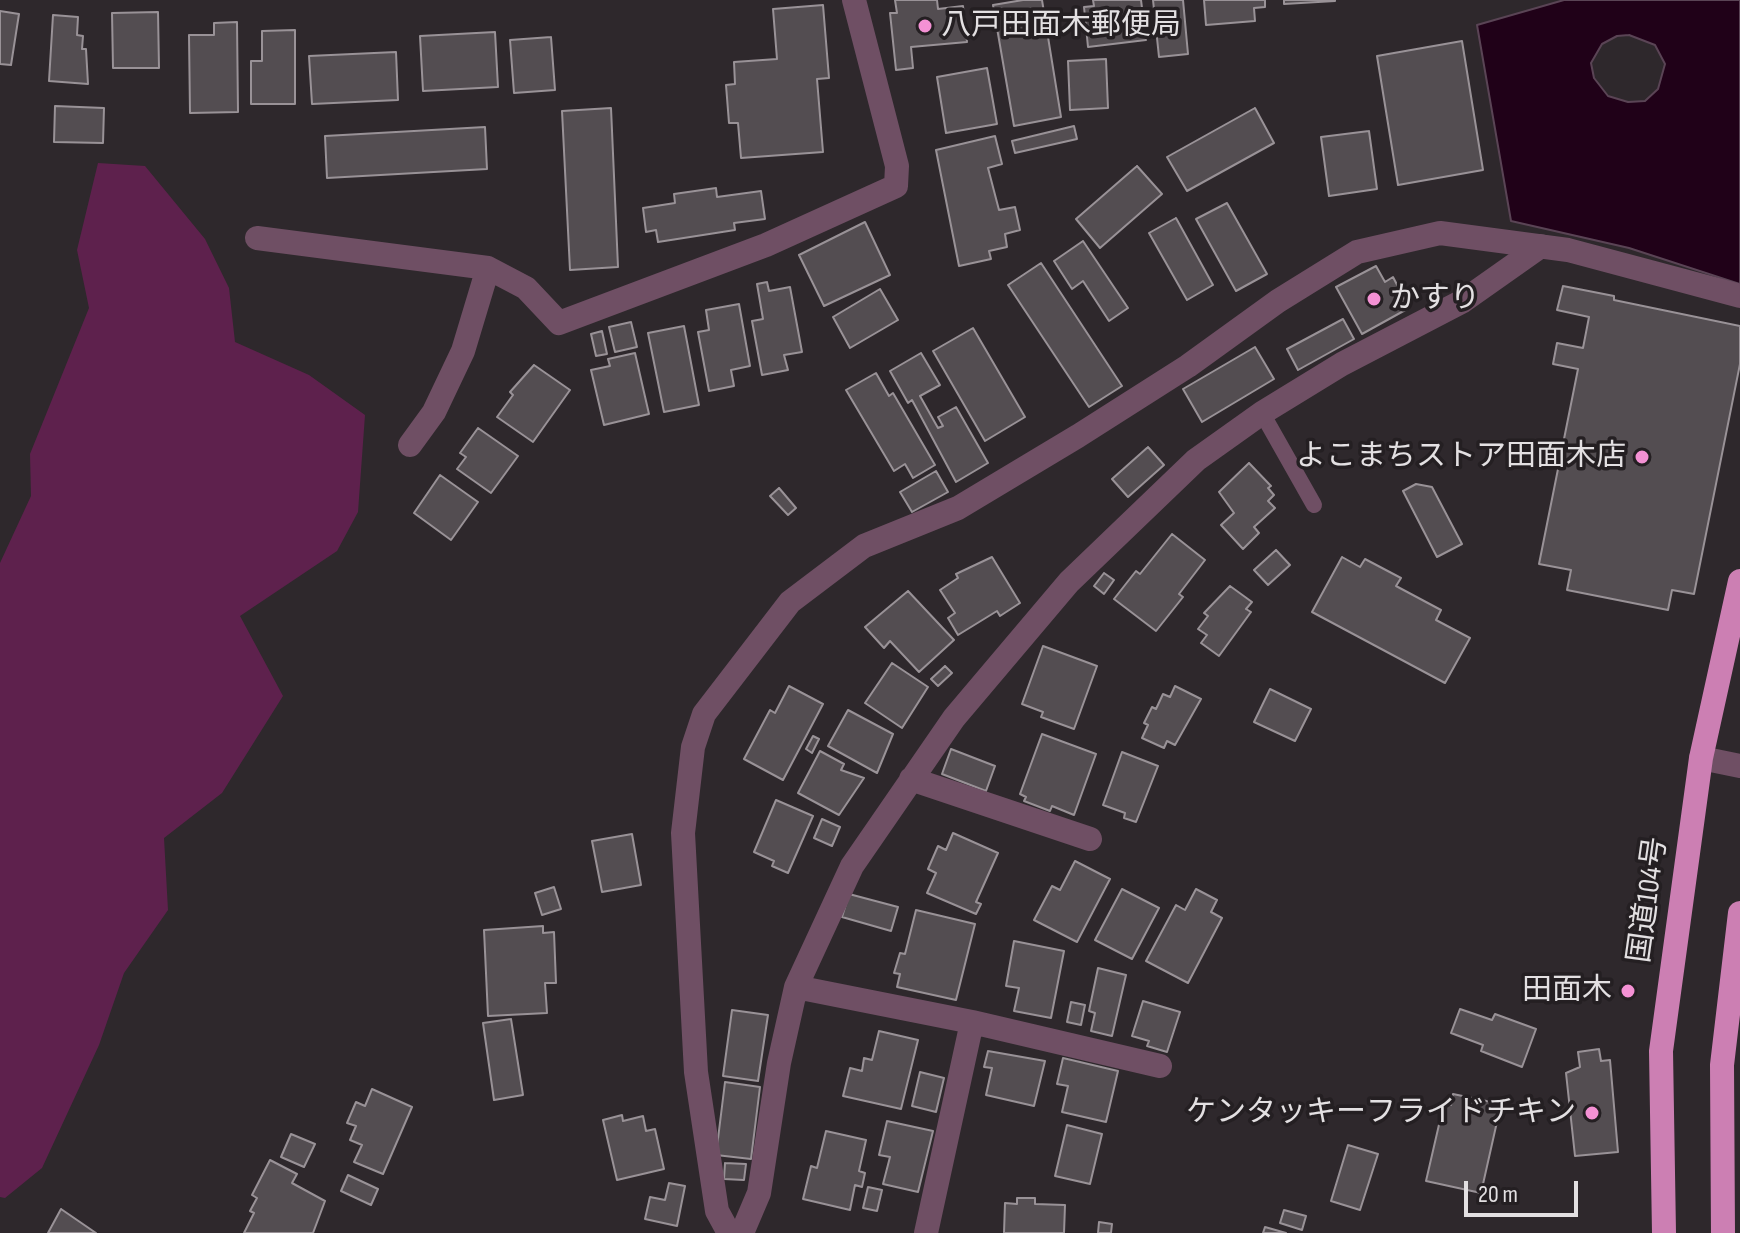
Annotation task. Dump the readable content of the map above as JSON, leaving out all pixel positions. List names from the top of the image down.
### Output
{
  "streets": {
    "highway": ["国道104号"]
  },
  "places": [
    "八戸田面木郵便局",
    "かすり",
    "よこまちストア田面木店",
    "田面木",
    "ケンタッキーフライドチキン"
  ],
  "scale_bar": "20 m"
}
